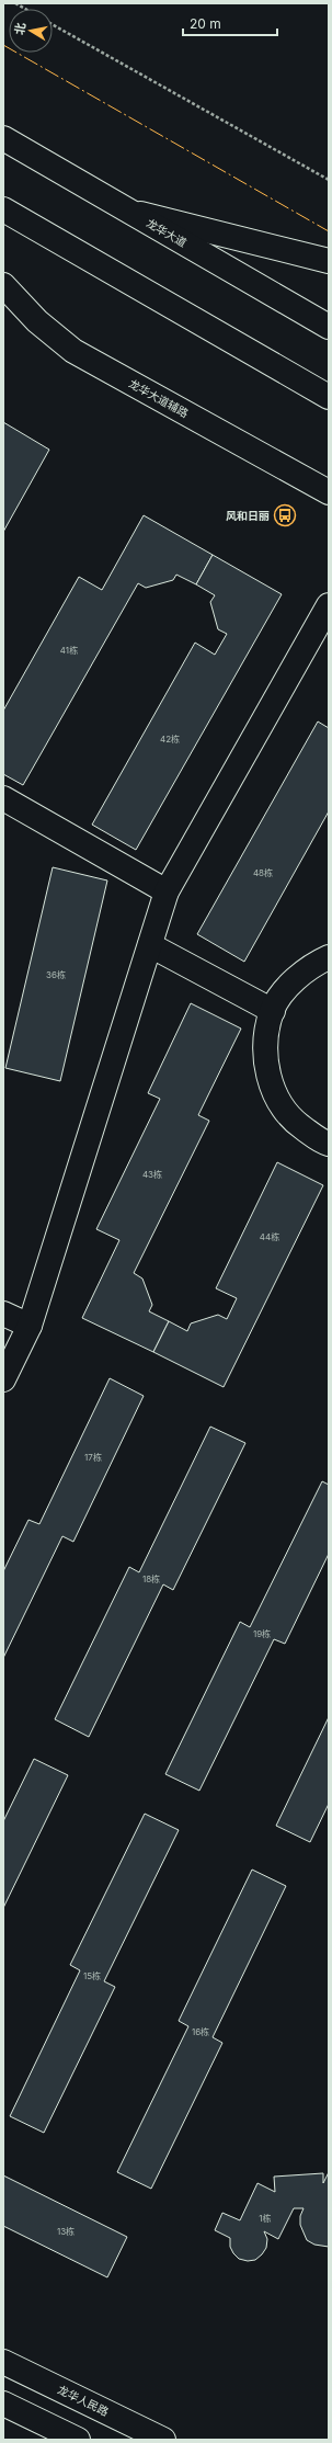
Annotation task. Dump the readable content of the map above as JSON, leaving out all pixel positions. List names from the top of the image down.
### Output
{
  "streets": {
    "main road": ["龙华大道", "龙华大道辅路", "龙华人民路"]
  },
  "places": {
    "bus stop": ["风和日丽"]
  },
  "house_numbers": [
    "41栋",
    "42栋",
    "48栋",
    "36栋",
    "43栋",
    "44栋",
    "17栋",
    "18栋",
    "19栋",
    "15栋",
    "16栋",
    "1栋",
    "13栋"
  ],
  "scale_bar": "20 m",
  "north": "left"
}
